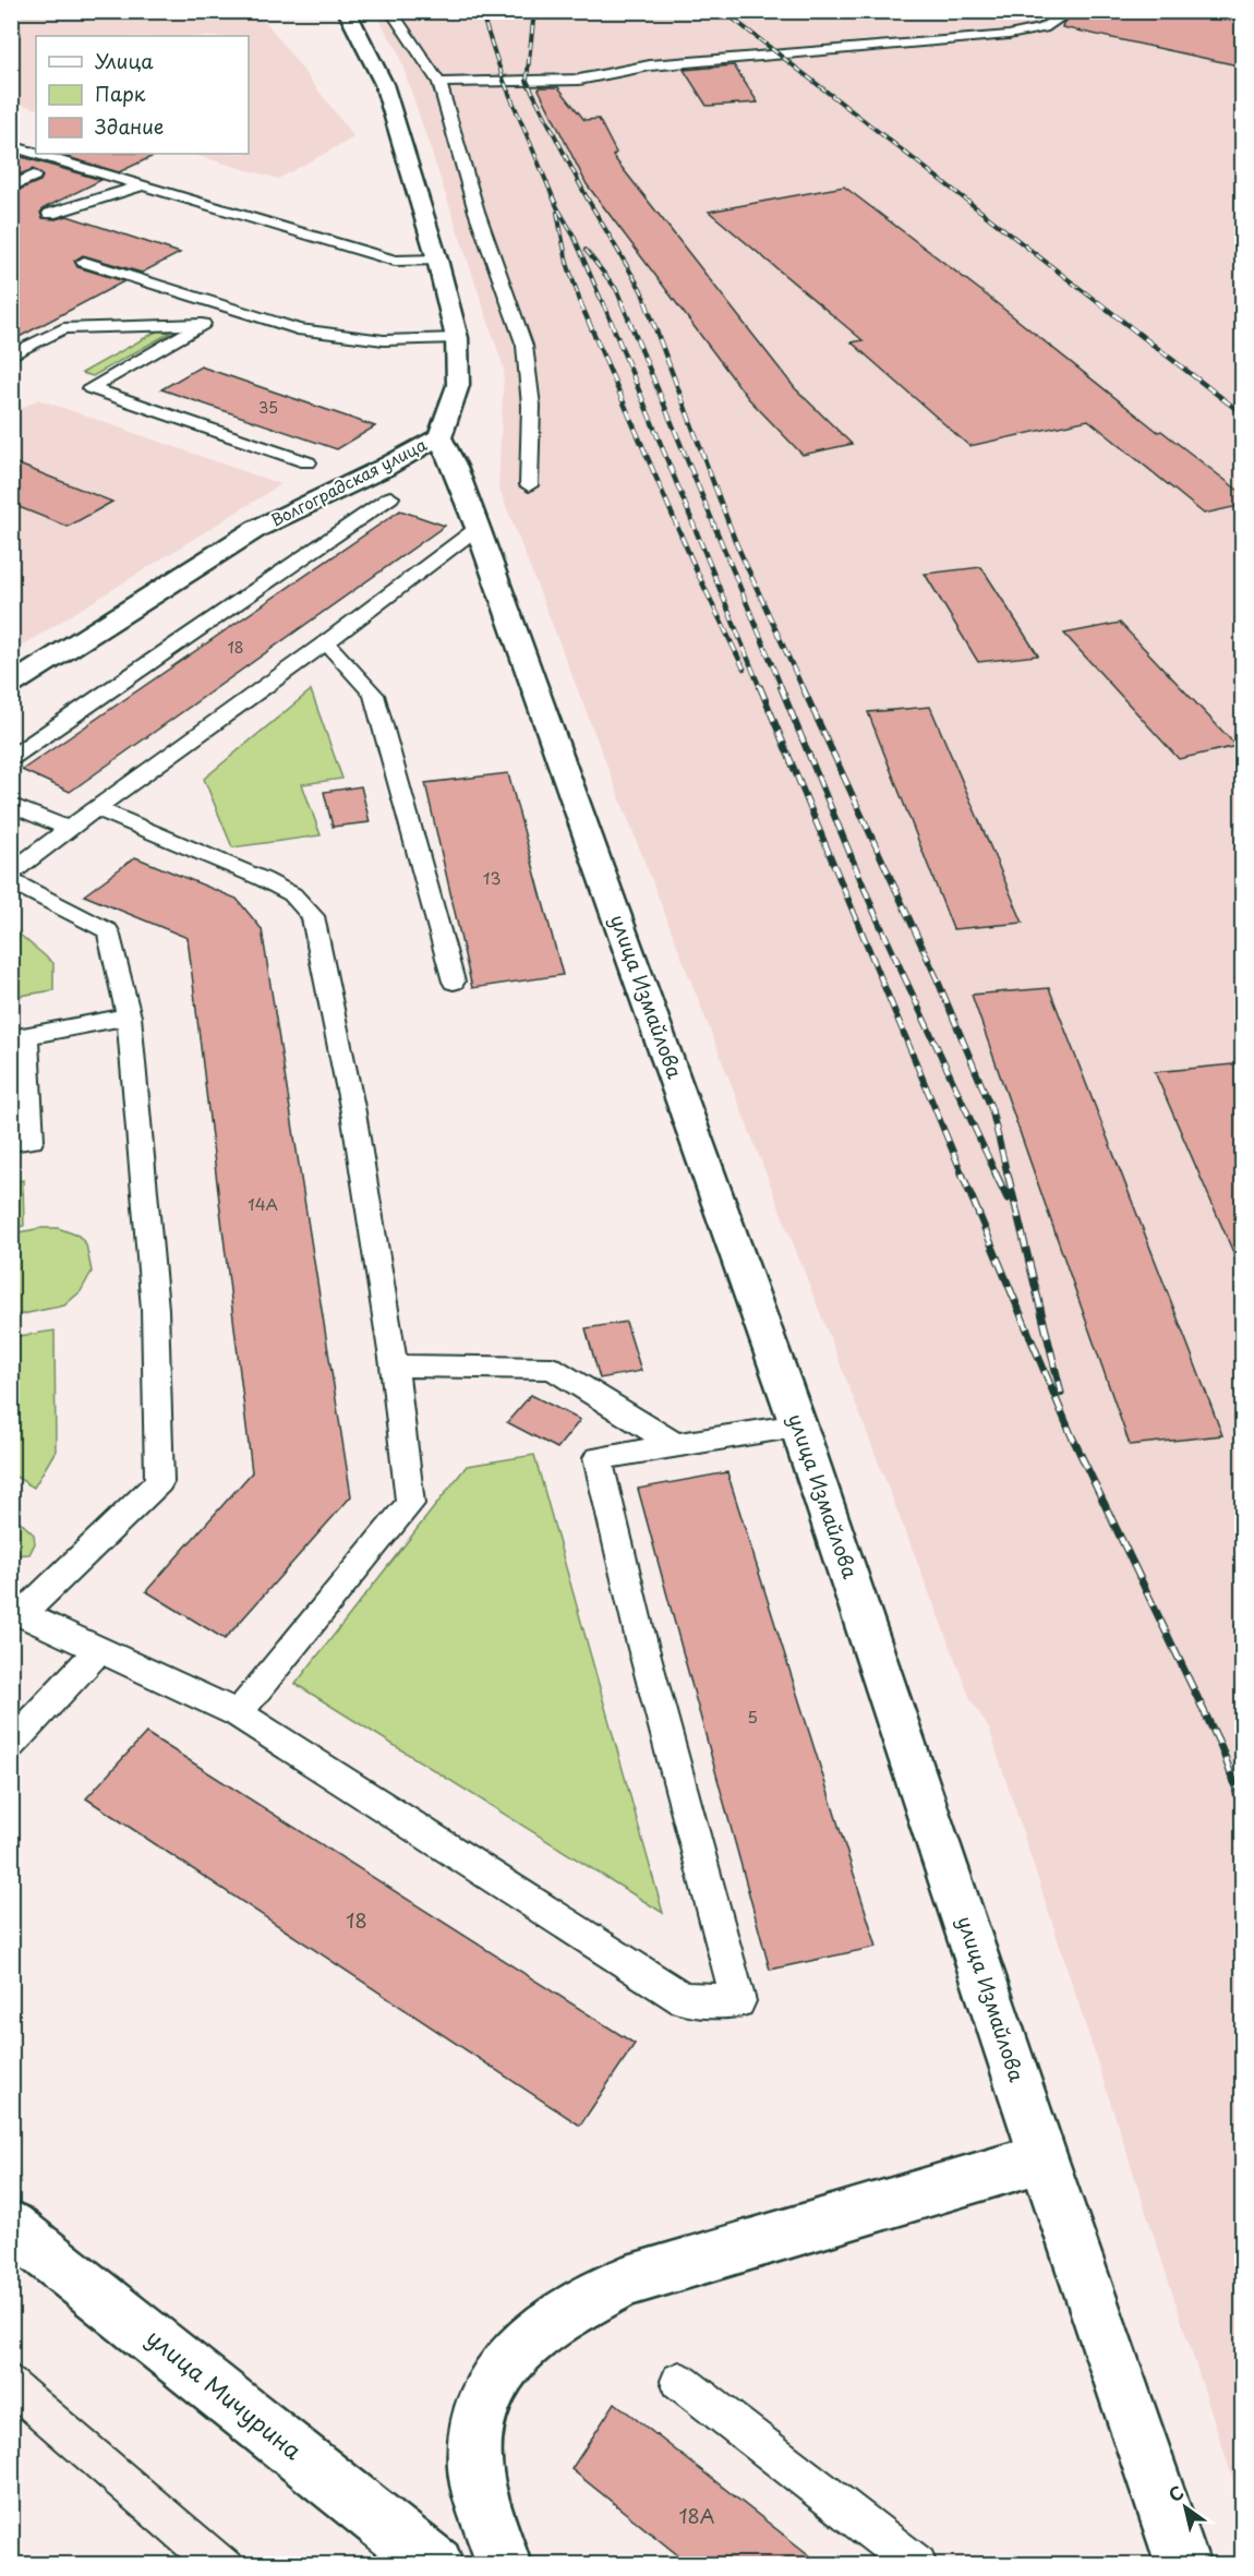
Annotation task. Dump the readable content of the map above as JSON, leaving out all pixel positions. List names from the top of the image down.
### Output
{
  "streets": {
    "main road": ["Волгоградская улица", "улица Измайлова", "улица Мичурина"]
  },
  "crossings": [
    ["Волгоградская улица", "улица Измайлова"]
  ],
  "house_numbers": [
    "35",
    "18",
    "13",
    "14А",
    "5",
    "18",
    "18А"
  ],
  "legend": ["Улица", "Парк", "Здание"],
  "north": "top left"
}
